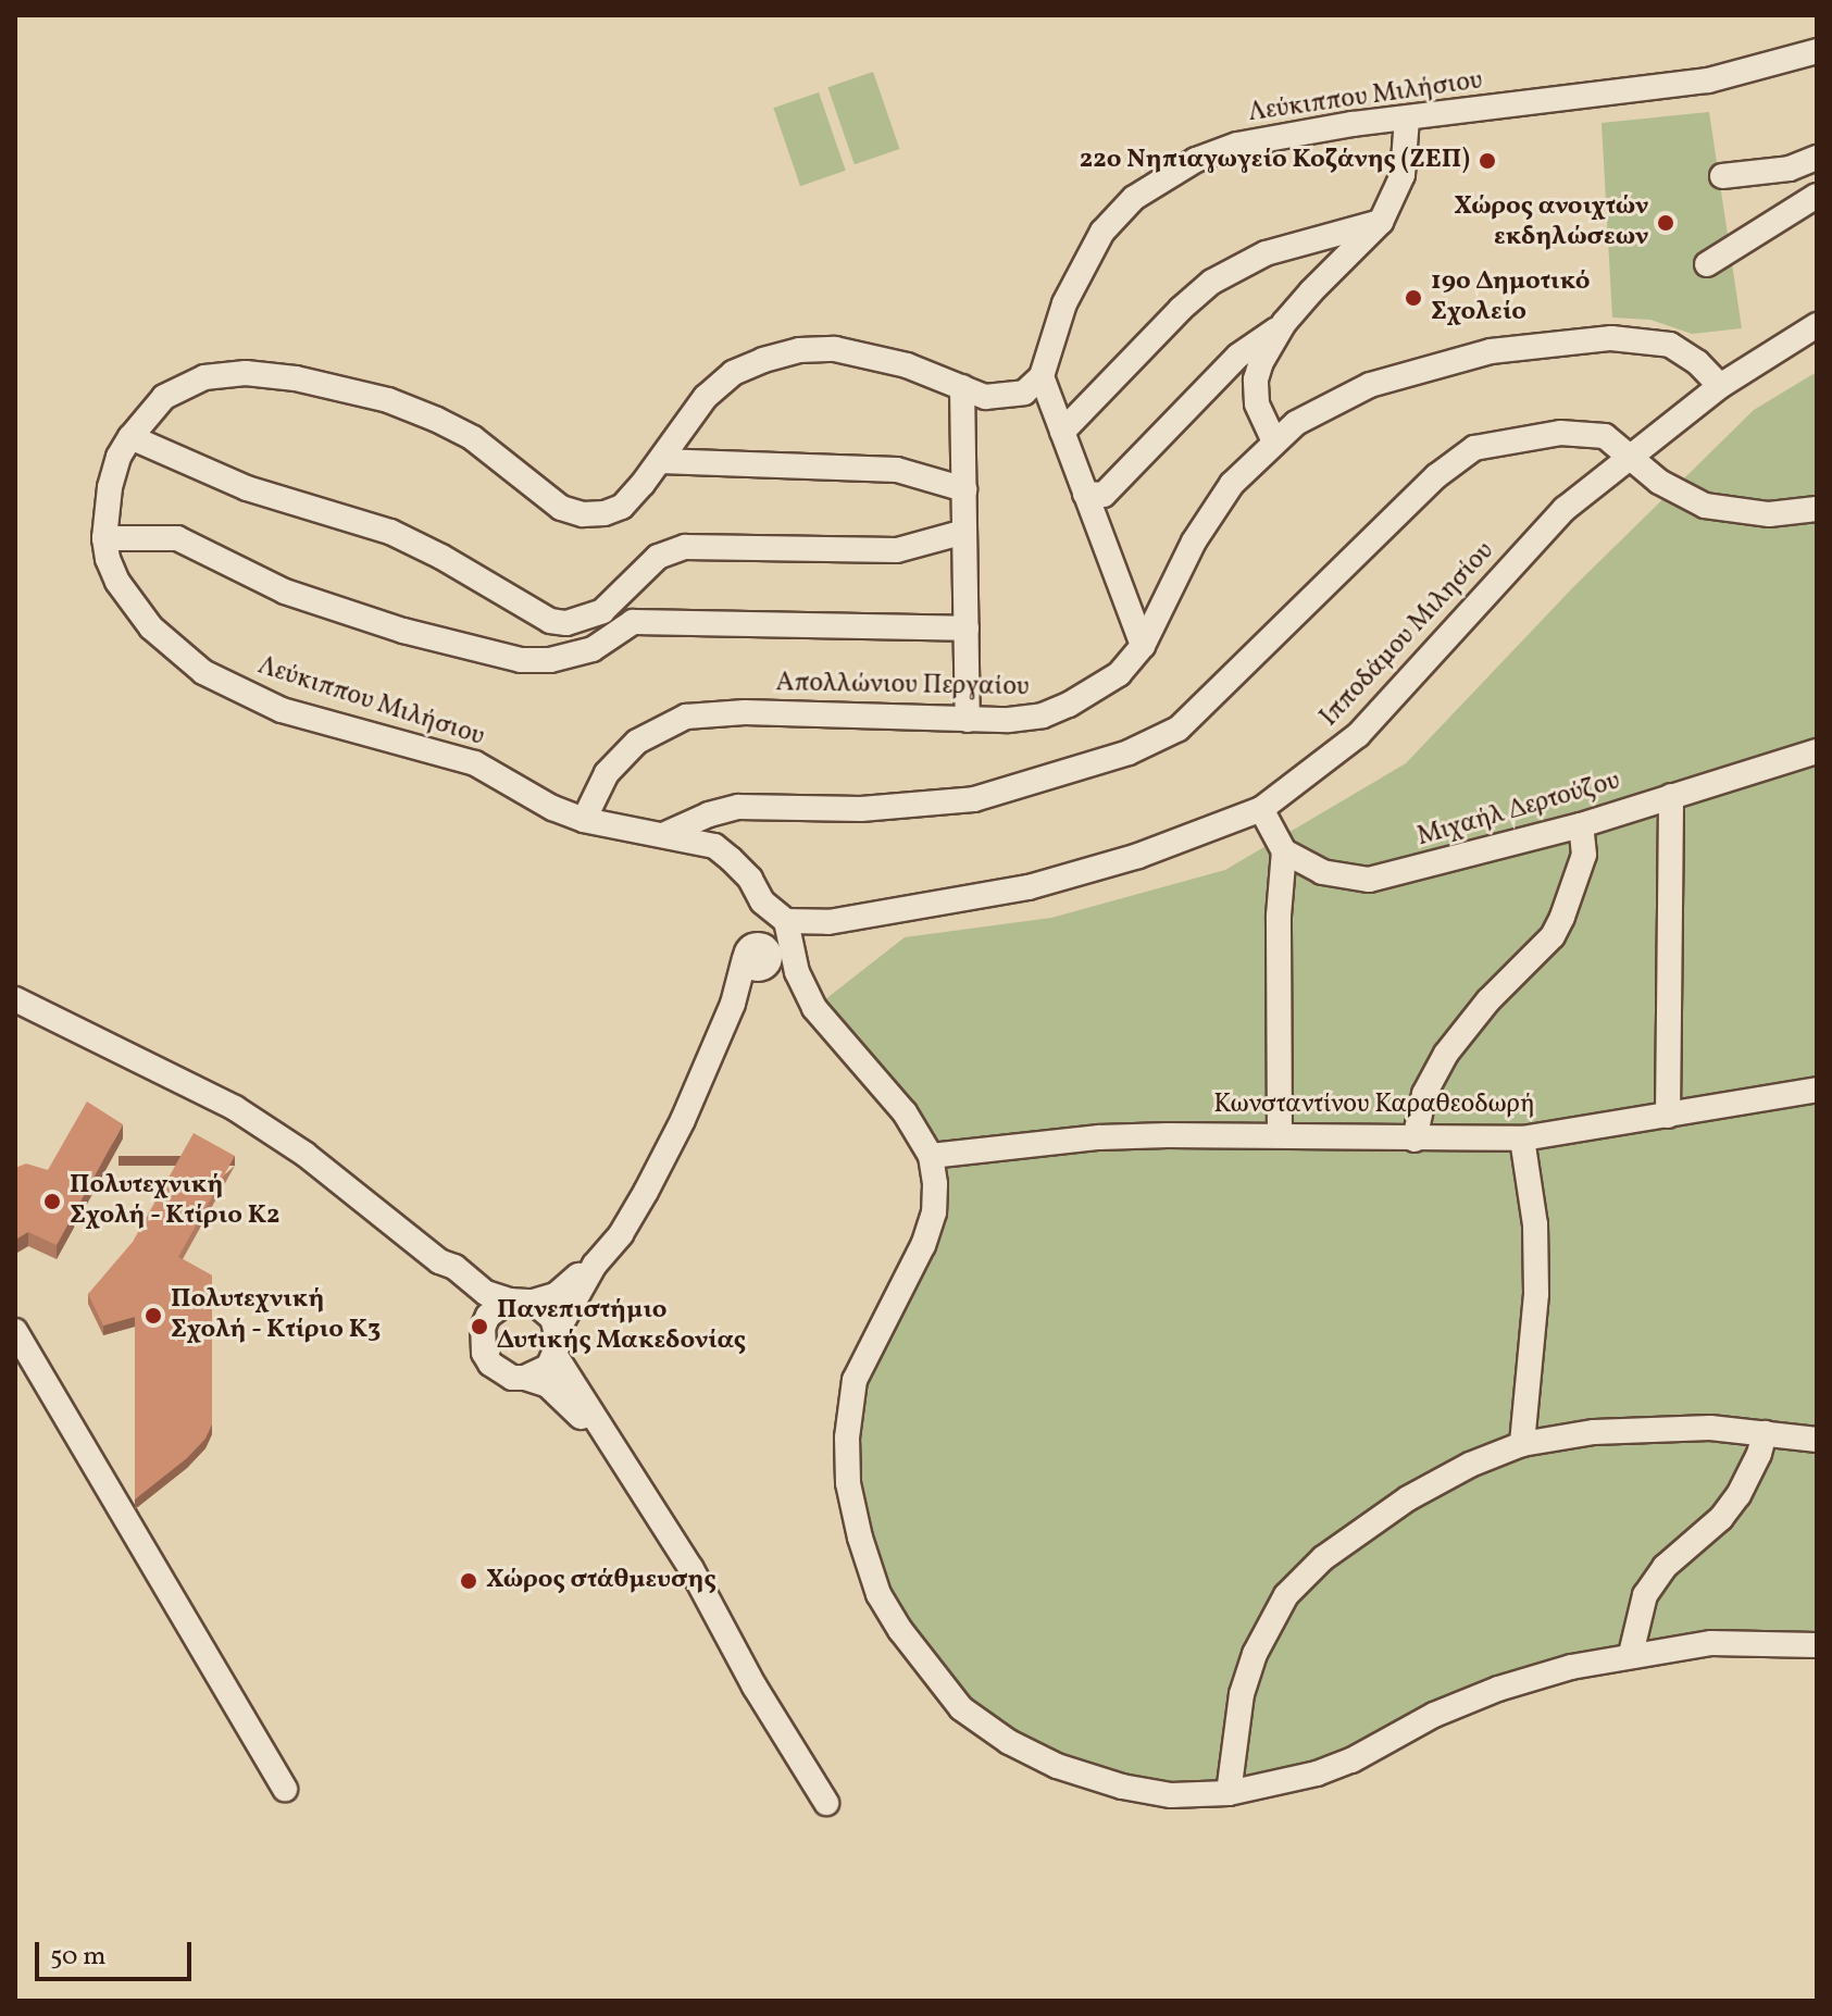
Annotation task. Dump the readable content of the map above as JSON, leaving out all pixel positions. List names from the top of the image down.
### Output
{
  "streets": {
    "street": [
      "Λεύκιππου Μιλήσιου",
      "Ιπποδάμου Μιλησίου",
      "Απολλώνιου Περγαίου",
      "Μιχαήλ Δερτούζου",
      "Κωνσταντίνου Καραθεοδωρή"
    ]
  },
  "crossings": [
    ["Λεύκιππου Μιλήσιου", "Ιπποδάμου Μιλησίου"],
    ["Λεύκιππου Μιλήσιου", "Απολλώνιου Περγαίου"],
    ["Ιπποδάμου Μιλησίου", "Απολλώνιου Περγαίου"]
  ],
  "places": [
    "22ο Νηπιαγωγείο Κοζάνης (ΖΕΠ)",
    "Χώρος ανοιχτών εκδηλώσεων",
    "19ο Δημοτικό Σχολείο",
    "Πολυτεχνική Σχολή - Κτίριο Κ2",
    "Πολυτεχνική Σχολή - Κτίριο Κ3",
    "Πανεπιστήμιο Δυτικής Μακεδονίας",
    "Χώρος στάθμευσης"
  ],
  "scale_bar": "50 m"
}
